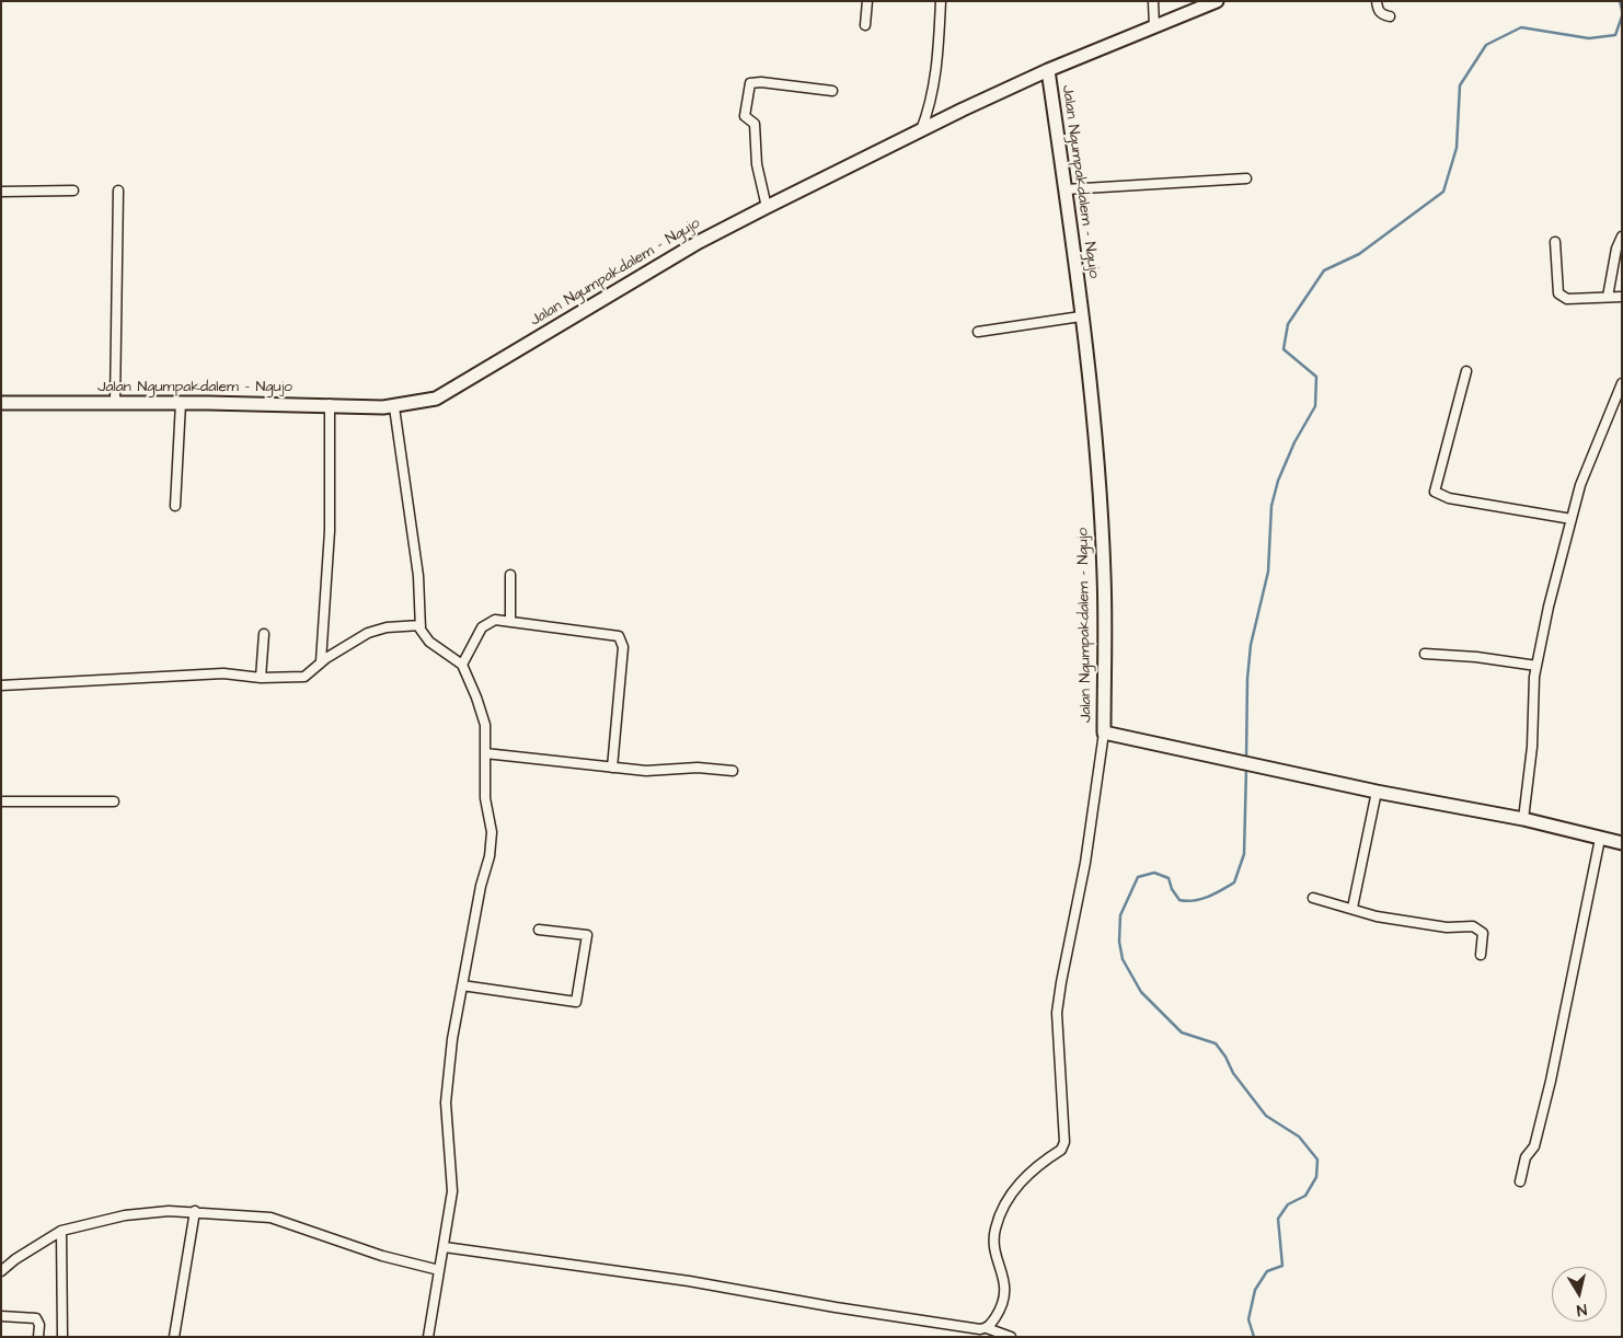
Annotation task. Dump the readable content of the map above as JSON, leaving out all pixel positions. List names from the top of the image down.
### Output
{
  "streets": {
    "street": ["Jalan Ngumpakdalem - Ngujo"]
  },
  "north": "bottom"
}
